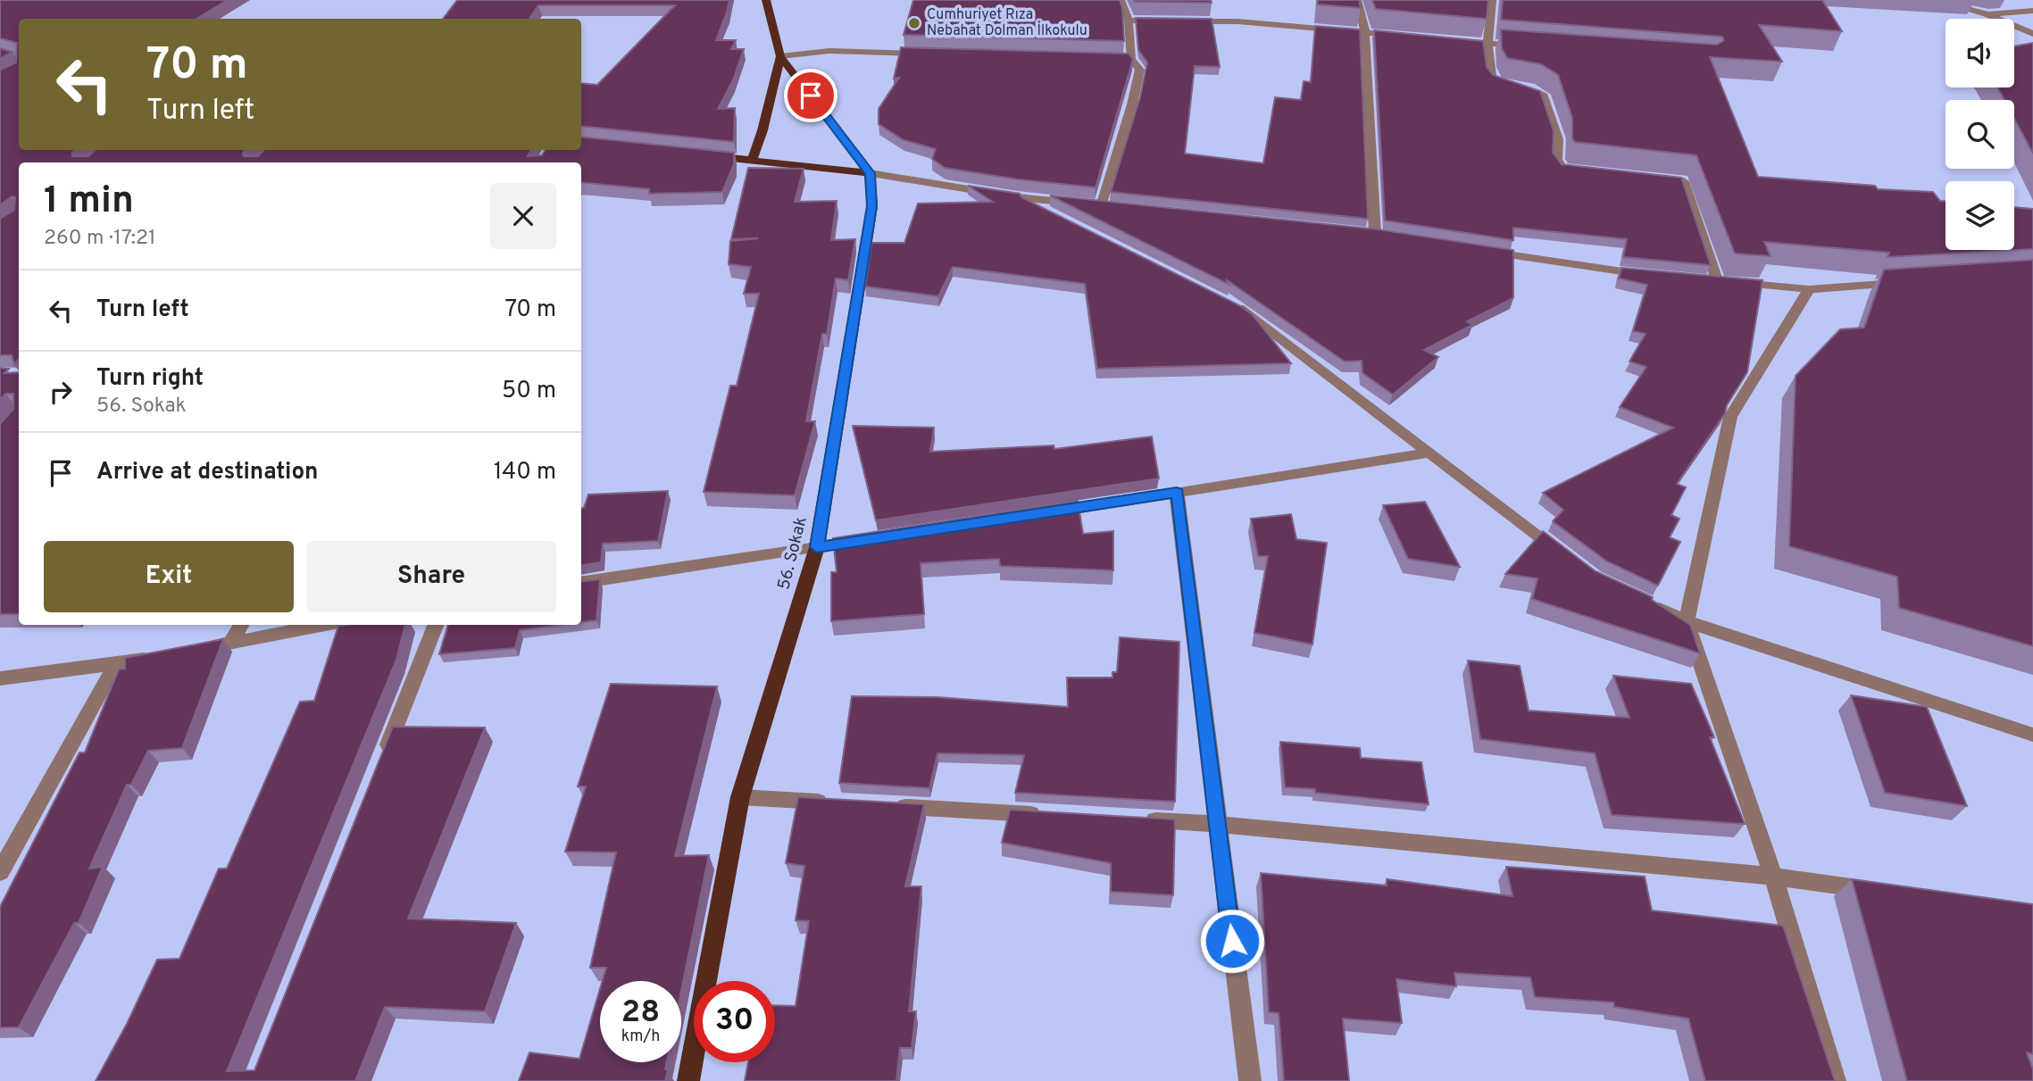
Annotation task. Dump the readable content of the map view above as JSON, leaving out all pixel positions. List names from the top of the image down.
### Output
{
  "streets": {
    "main road": ["56. Sokak"]
  },
  "places": ["Cumhuriyet Rıza Nebahat Dolman İlkokulu"],
  "page": {
    "turn": ["70 m", "Turn left"],
    "heading": ["1 min", "260 m · 17:21"],
    "list": [
      {
        "name": "Turn left",
        "value": "70 m"
      },
      {
        "name": "Turn right",
        "note": "56. Sokak",
        "value": "50 m"
      },
      {
        "name": "Arrive at destination",
        "value": "140 m"
      }
    ],
    "buttons": ["Exit", "Share"],
    "speed": "28 km/h",
    "limit": "30"
  }
}
